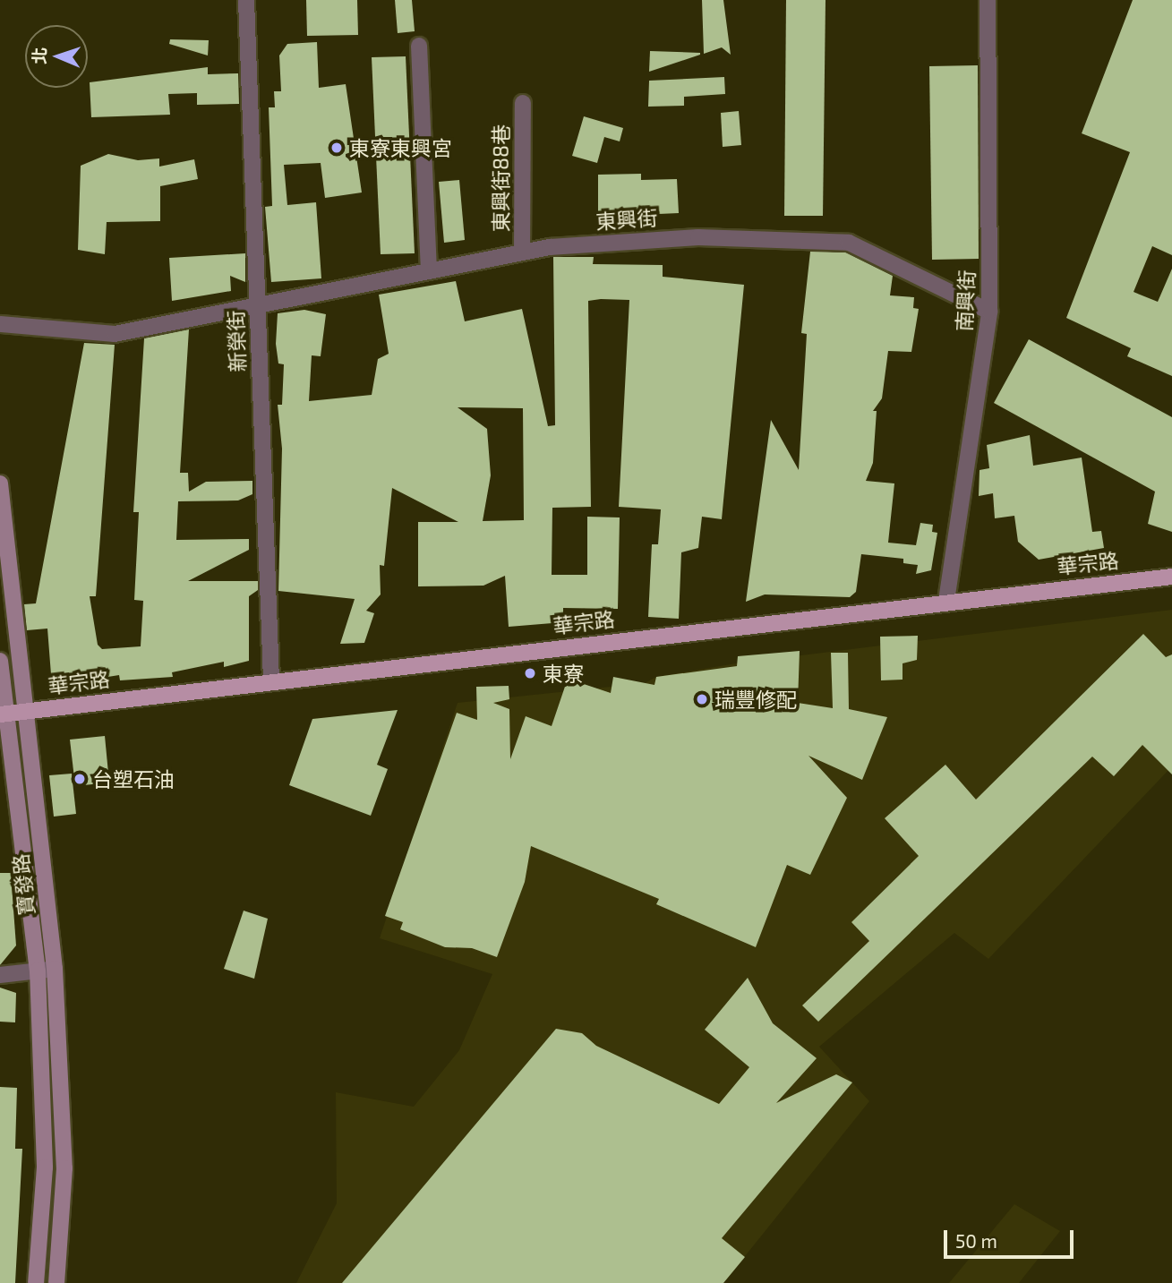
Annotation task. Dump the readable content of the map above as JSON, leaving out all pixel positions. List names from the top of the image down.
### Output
{
  "streets": {
    "main road": ["華宗路", "寶發路"],
    "street": [
      "東興街88巷",
      "東興街",
      "南興街",
      "新榮街"
    ]
  },
  "crossings": [
    ["東興街88巷", "東興街"],
    ["東興街", "南興街"],
    ["東興街", "新榮街"],
    ["南興街", "華宗路"],
    ["新榮街", "華宗路"],
    ["華宗路", "寶發路"]
  ],
  "places": [
    "東寮東興宮",
    "東寮",
    "瑞豐修配",
    "台塑石油"
  ],
  "scale_bar": "50 m",
  "north": "left"
}
